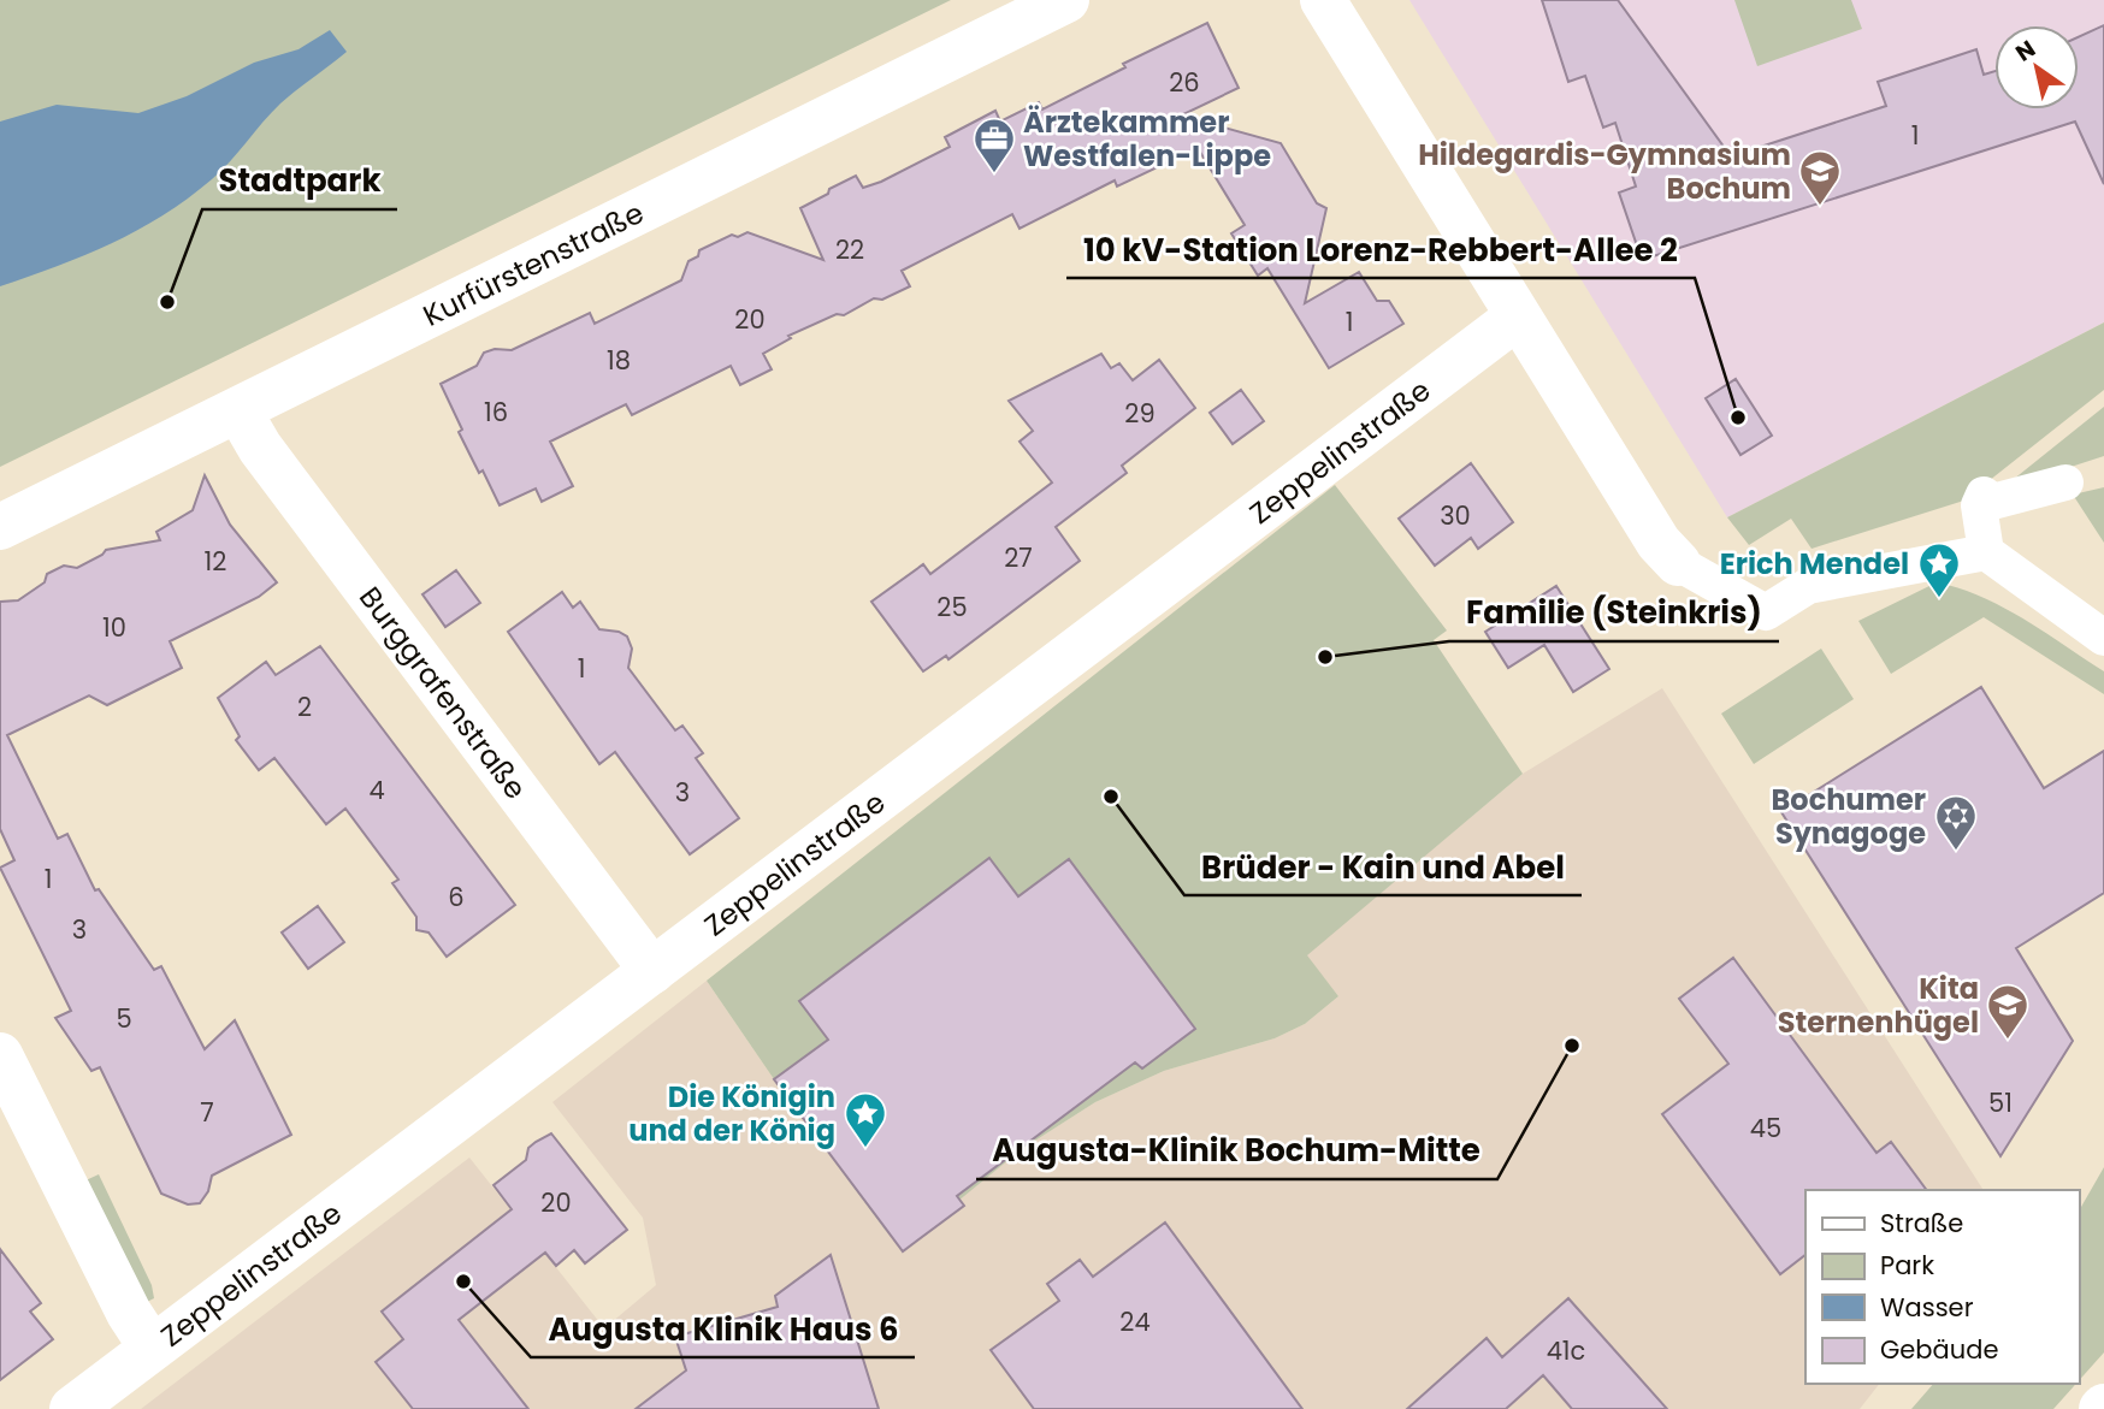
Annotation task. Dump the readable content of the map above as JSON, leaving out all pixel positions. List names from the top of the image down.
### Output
{
  "streets": {
    "street": ["Kurfürstenstraße", "Zeppelinstraße", "Burggrafenstraße"]
  },
  "crossings": [
    ["Kurfürstenstraße", "Burggrafenstraße"],
    ["Zeppelinstraße", "Burggrafenstraße"]
  ],
  "places": {
    "office": ["Ärztekammer Westfalen-Lippe"],
    "school or university": ["Hildegardis-Gymnasium Bochum", "Kita Sternenhügel"],
    "other": [
      "Stadtpark",
      "10 kV-Station Lorenz-Rebbert-Allee 2",
      "Familie (Steinkris)",
      "Brüder - Kain und Abel",
      "Augusta-Klinik Bochum-Mitte",
      "Augusta Klinik Haus 6"
    ],
    "place": ["Erich Mendel", "Die Königin und der König"],
    "synagogue": ["Bochumer Synagoge"]
  },
  "house_numbers": [
    "26",
    "1",
    "22",
    "20",
    "1",
    "18",
    "16",
    "29",
    "30",
    "27",
    "12",
    "25",
    "10",
    "1",
    "2",
    "4",
    "3",
    "1",
    "6",
    "3",
    "5",
    "51",
    "7",
    "45",
    "20",
    "24",
    "41c"
  ],
  "legend": [
    "Straße",
    "Park",
    "Wasser",
    "Gebäude"
  ],
  "north": "top left"
}
